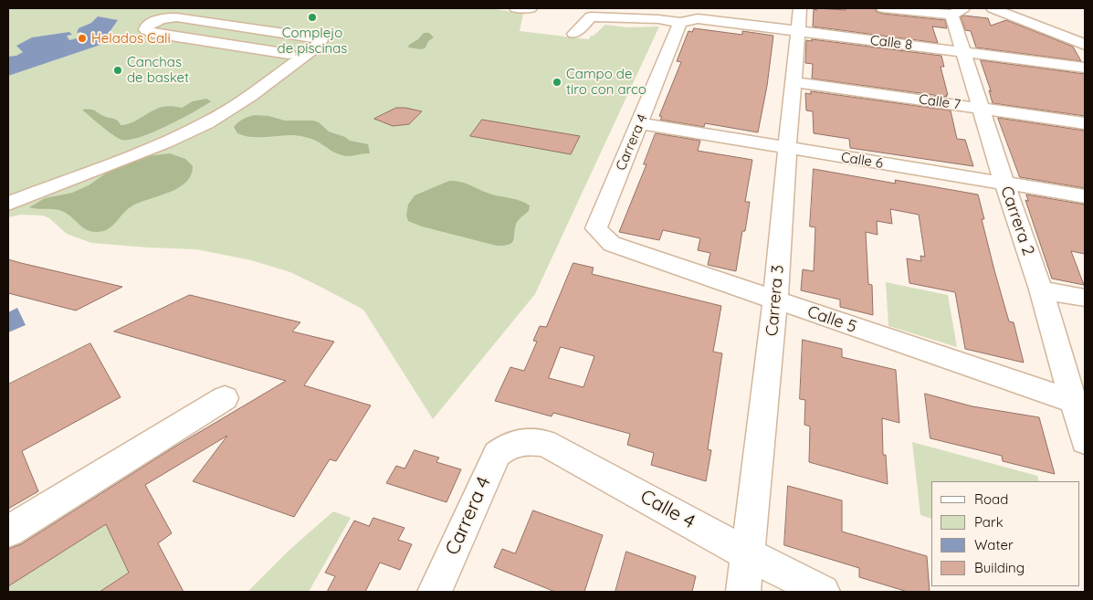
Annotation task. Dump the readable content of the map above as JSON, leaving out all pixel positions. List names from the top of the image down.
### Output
{
  "streets": {
    "street": [
      "Calle 8",
      "Calle 7",
      "Carrera 4",
      "Calle 6",
      "Carrera 2",
      "Carrera 3",
      "Calle 5",
      "Calle 4"
    ]
  },
  "crossings": [
    ["Calle 8", "Carrera 4"],
    ["Calle 8", "Carrera 2"],
    ["Calle 8", "Carrera 3"],
    ["Calle 7", "Carrera 2"],
    ["Calle 7", "Carrera 3"],
    ["Carrera 4", "Calle 6"],
    ["Carrera 4", "Calle 5"],
    ["Carrera 4", "Calle 4"],
    ["Calle 6", "Carrera 2"],
    ["Calle 6", "Carrera 3"],
    ["Carrera 2", "Calle 5"],
    ["Carrera 3", "Calle 5"],
    ["Carrera 3", "Calle 4"]
  ],
  "places": [
    "Complejo de piscinas",
    "Helados Cali",
    "Canchas de basket",
    "Campo de tiro con arco"
  ],
  "legend": [
    "Road",
    "Park",
    "Water",
    "Building"
  ]
}
